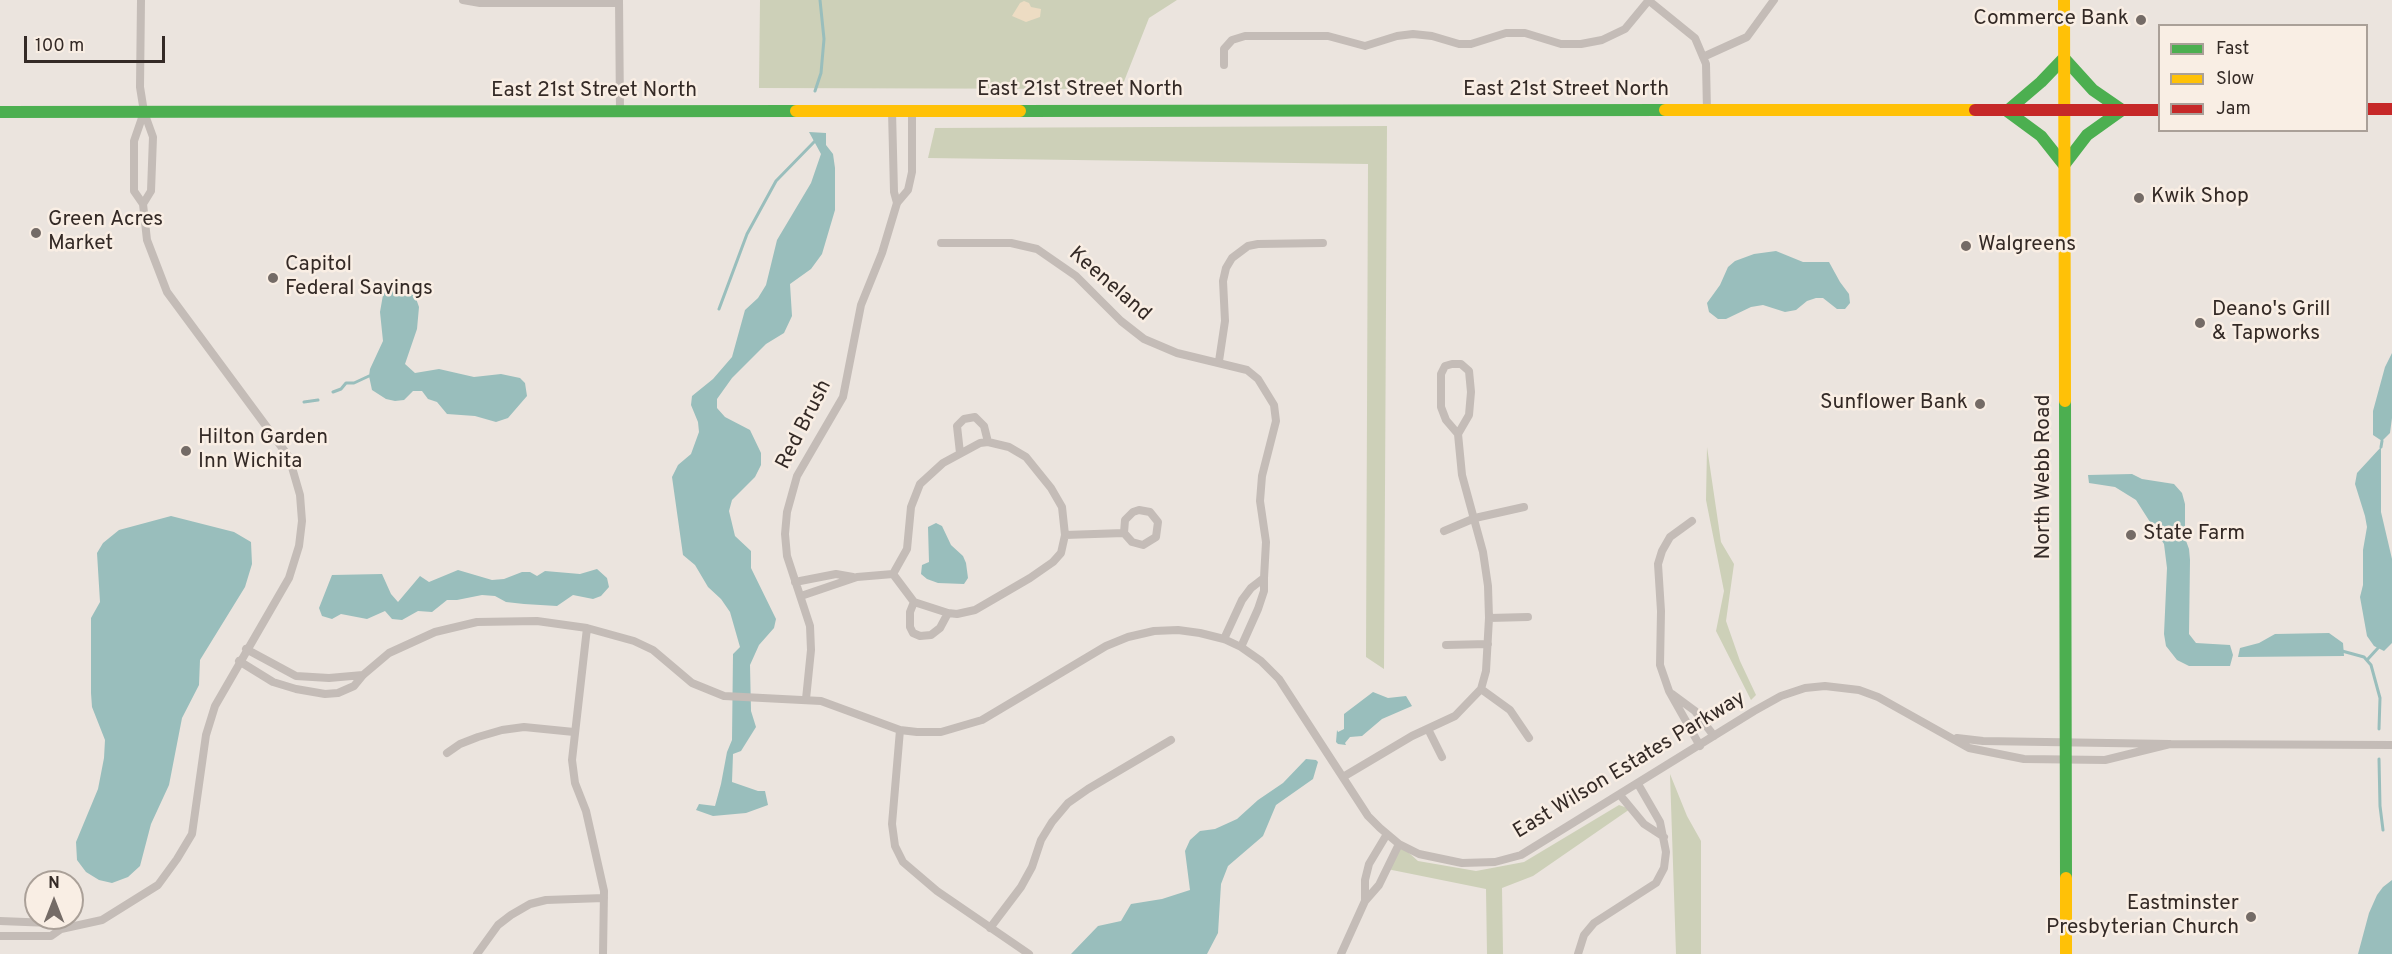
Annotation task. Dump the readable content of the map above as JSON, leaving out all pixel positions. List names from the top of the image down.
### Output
{
  "streets": {
    "main road": ["East 21st Street North", "North Webb Road"],
    "street": ["Keeneland", "Red Brush", "East Wilson Estates Parkway"]
  },
  "crossings": [
    ["East 21st Street North", "Red Brush"],
    ["East 21st Street North", "North Webb Road"],
    ["Keeneland", "East Wilson Estates Parkway"],
    ["Red Brush", "East Wilson Estates Parkway"],
    ["North Webb Road", "East Wilson Estates Parkway"]
  ],
  "places": [
    "Commerce Bank",
    "Kwik Shop",
    "Green Acres Market",
    "Walgreens",
    "Capitol Federal Savings",
    "Deano's Grill & Tapworks",
    "Sunflower Bank",
    "Hilton Garden Inn Wichita",
    "State Farm",
    "Eastminster Presbyterian Church"
  ],
  "legend": ["Fast", "Slow", "Jam"],
  "scale_bar": "100 m",
  "north": "top"
}
